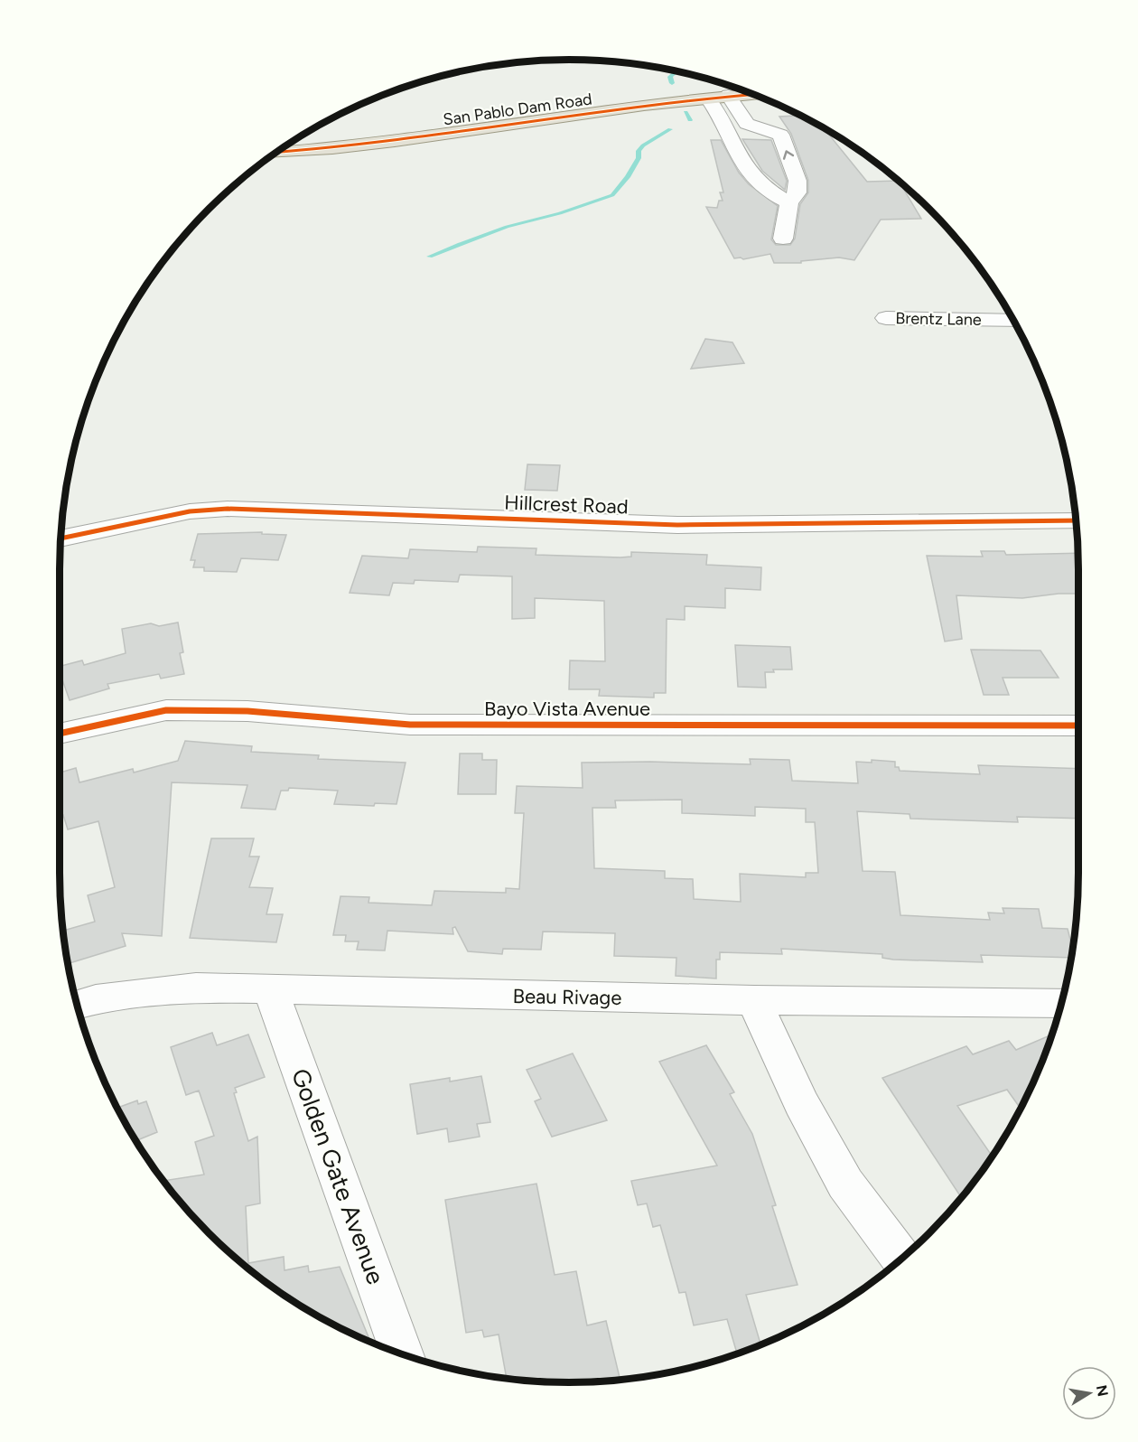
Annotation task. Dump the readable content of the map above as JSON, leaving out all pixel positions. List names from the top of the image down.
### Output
{
  "streets": {
    "main road": ["San Pablo Dam Road"],
    "street": [
      "Brentz Lane",
      "Hillcrest Road",
      "Bayo Vista Avenue",
      "Beau Rivage",
      "Golden Gate Avenue"
    ]
  },
  "crossings": [
    ["Beau Rivage", "Golden Gate Avenue"]
  ],
  "north": "right"
}
